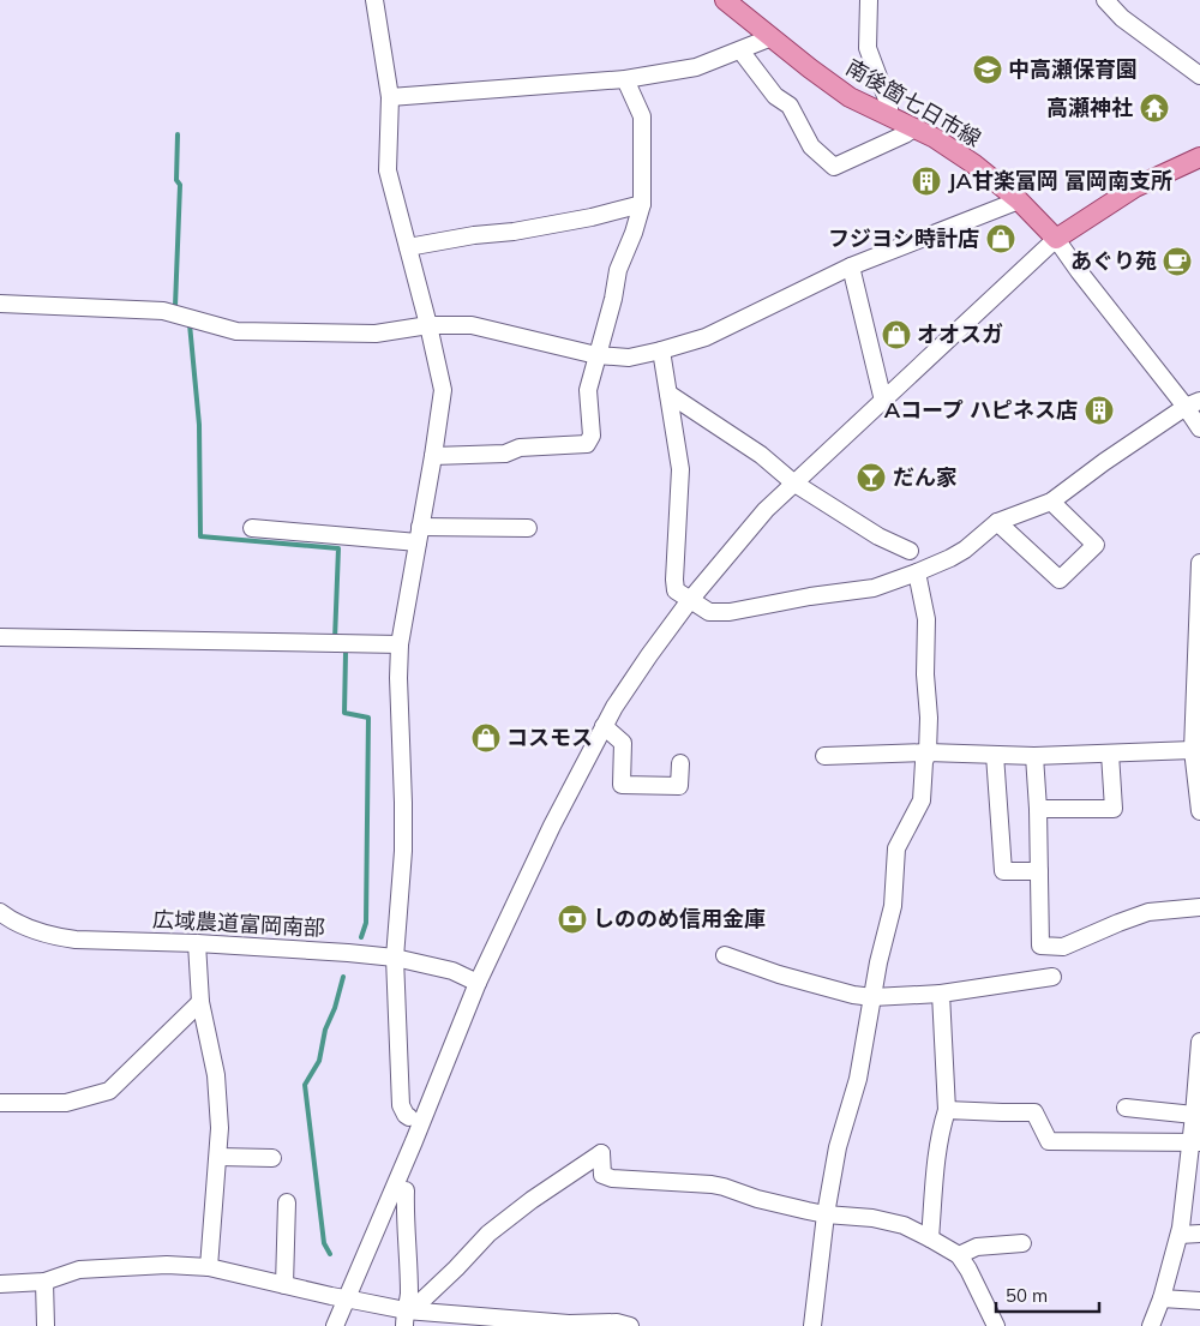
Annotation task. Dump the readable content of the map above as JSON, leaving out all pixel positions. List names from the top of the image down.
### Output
{
  "streets": {
    "main road": ["南後箇七日市線"],
    "street": ["広域農道富岡南部"]
  },
  "places": {
    "school or university": ["中高瀬保育園"],
    "temple": ["高瀬神社"],
    "building": ["JA甘楽富岡 富岡南支所", "Aコープ ハピネス店"],
    "shop": ["フジヨシ時計店", "オオスガ", "コスモス"],
    "cafe": ["あぐり苑"],
    "bar": ["だん家"],
    "bank": ["しののめ信用金庫"]
  },
  "scale_bar": "50 m"
}
